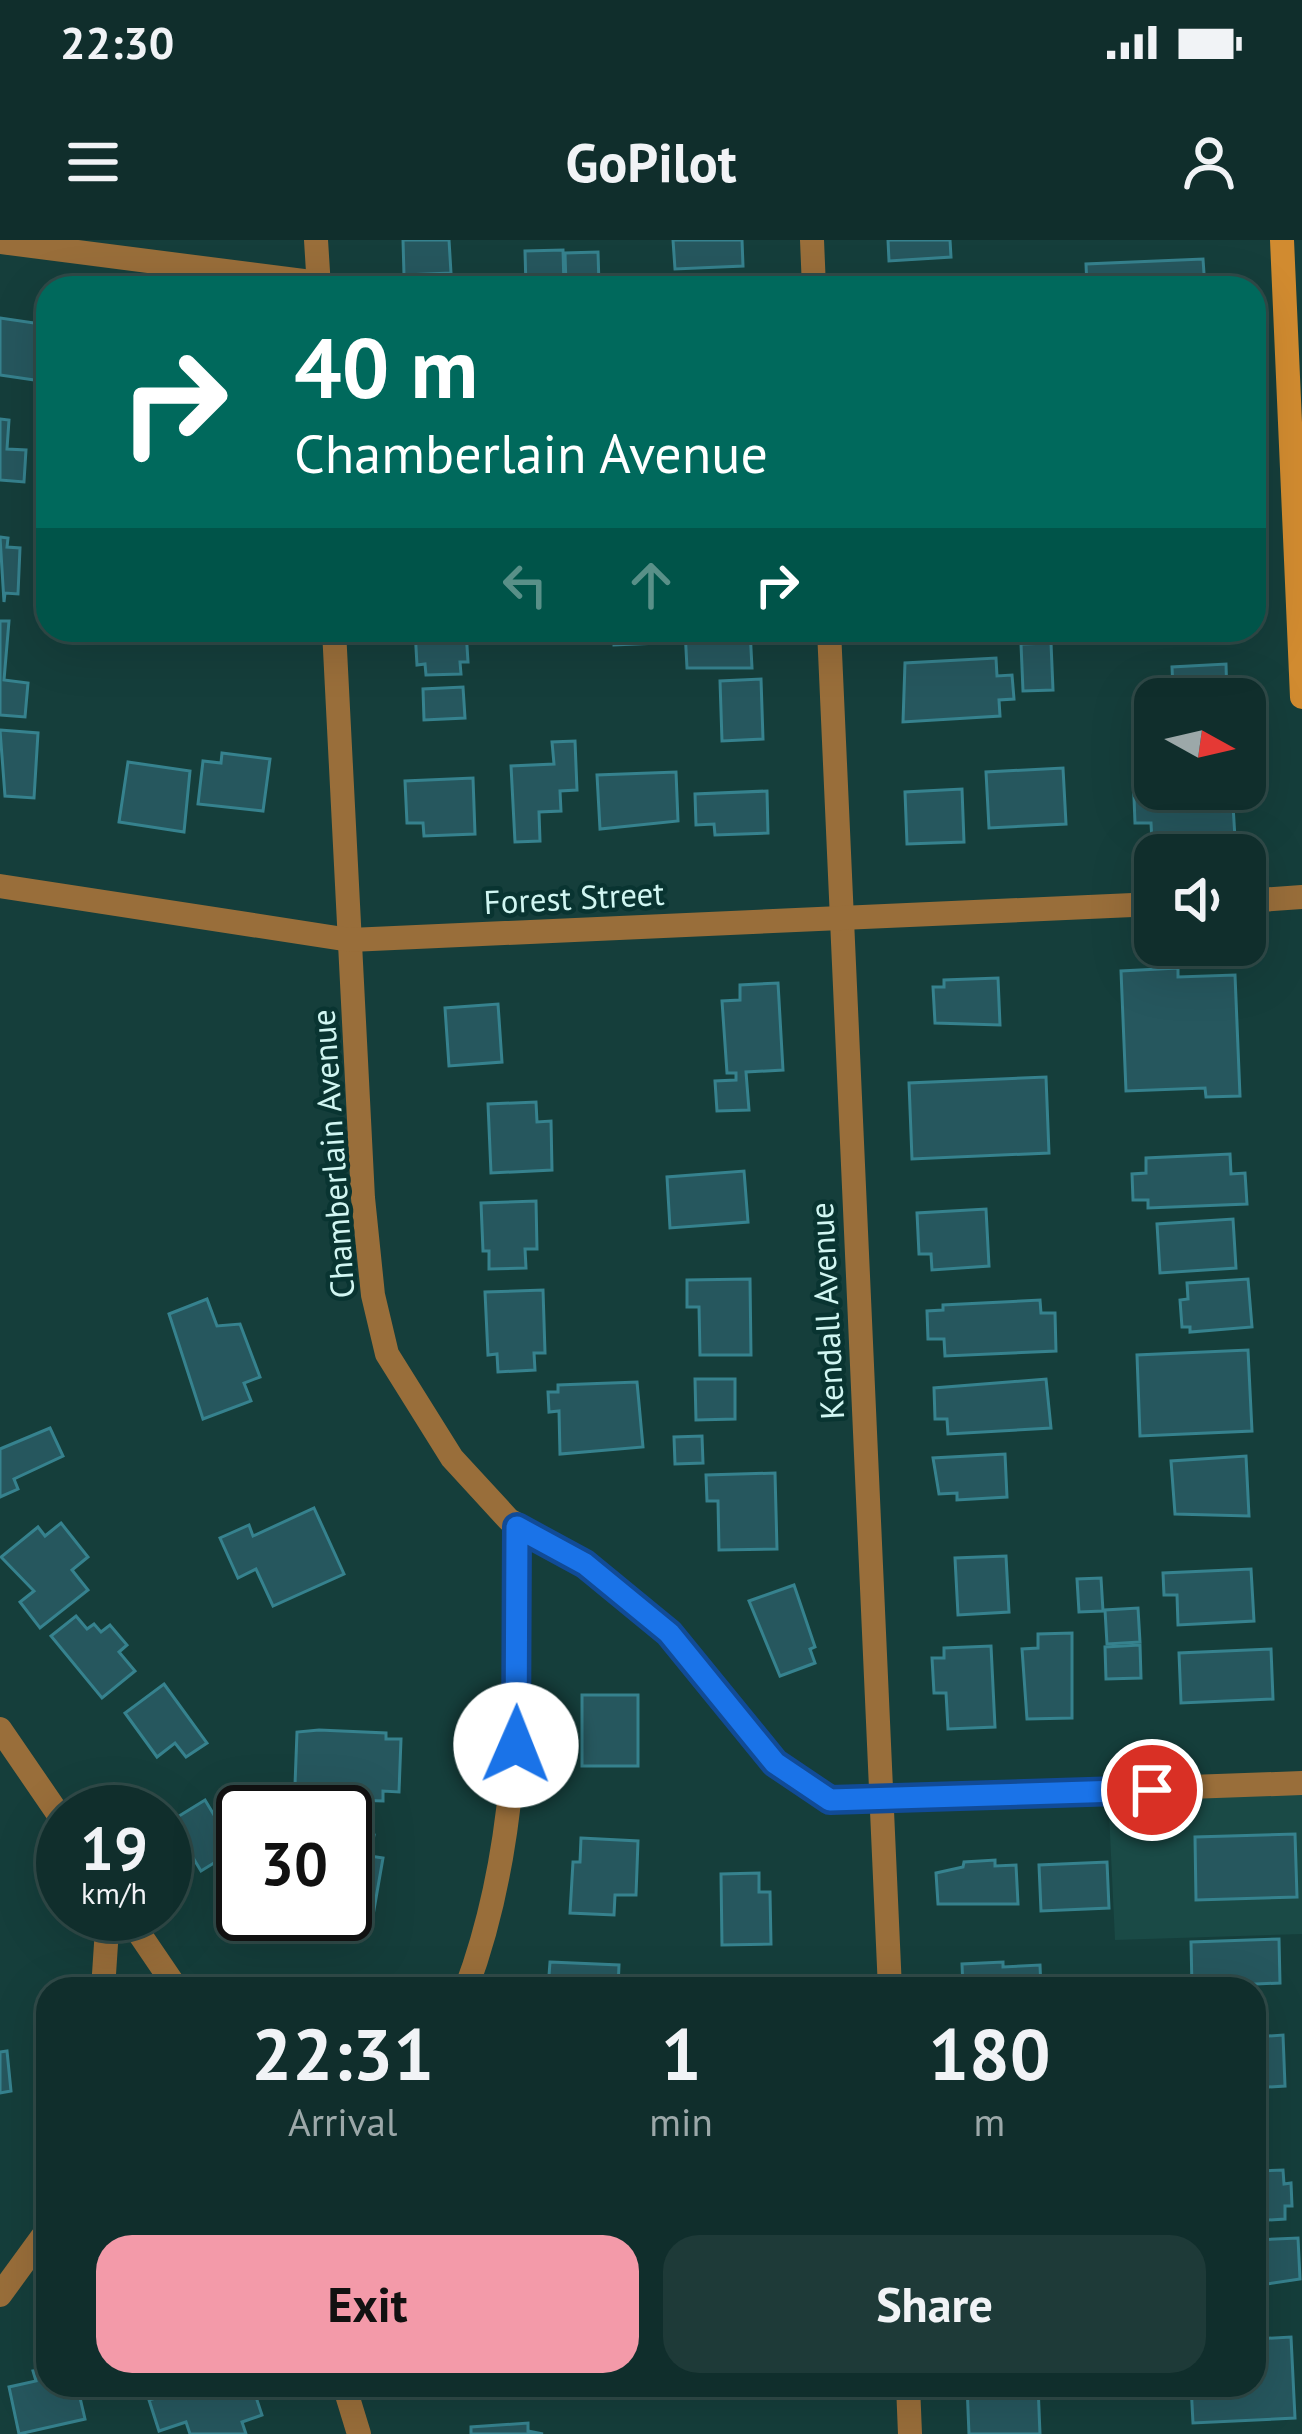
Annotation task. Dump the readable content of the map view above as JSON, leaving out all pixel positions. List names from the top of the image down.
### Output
{
  "streets": {
    "street": ["Forest Street", "Chamberlain Avenue", "Kendall Avenue"]
  },
  "crossings": [
    ["Forest Street", "Chamberlain Avenue"],
    ["Forest Street", "Kendall Avenue"],
    ["Chamberlain Avenue", "Kendall Avenue"]
  ],
  "north": "right",
  "page": {
    "status": "22:30",
    "header": "GoPilot",
    "turn": ["40 m", "Chamberlain Avenue"],
    "speed": "19 km/h",
    "limit": "30",
    "eta": [
      "22:31",
      "Arrival",
      "1",
      "min",
      "180",
      "m"
    ],
    "buttons": ["Exit", "Share"]
  }
}
